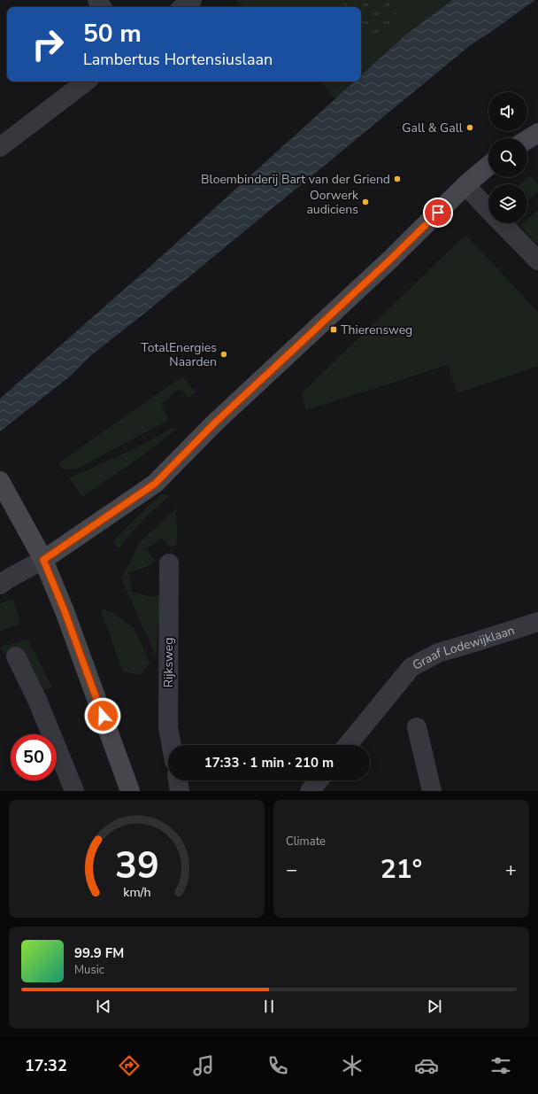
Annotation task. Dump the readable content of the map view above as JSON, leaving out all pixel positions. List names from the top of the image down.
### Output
{
  "streets": {
    "street": ["Graaf Lodewijklaan", "Rijksweg"]
  },
  "places": {
    "other": [
      "Gall & Gall",
      "Bloembinderij Bart van der Griend",
      "Oorwerk audiciens",
      "TotalEnergies Naarden"
    ],
    "transit": ["Thierensweg"]
  },
  "page": {
    "turn": ["50 m", "Lambertus Hortensiuslaan"],
    "limit": "50",
    "trip": "17:33 · 1 min · 210 m",
    "tile": "Climate",
    "heat": ["−", "21°", "+"],
    "song": ["99.9 FM", "Music"],
    "tabs": "17:32",
    "gauge": ["39", "km/h"]
  }
}
